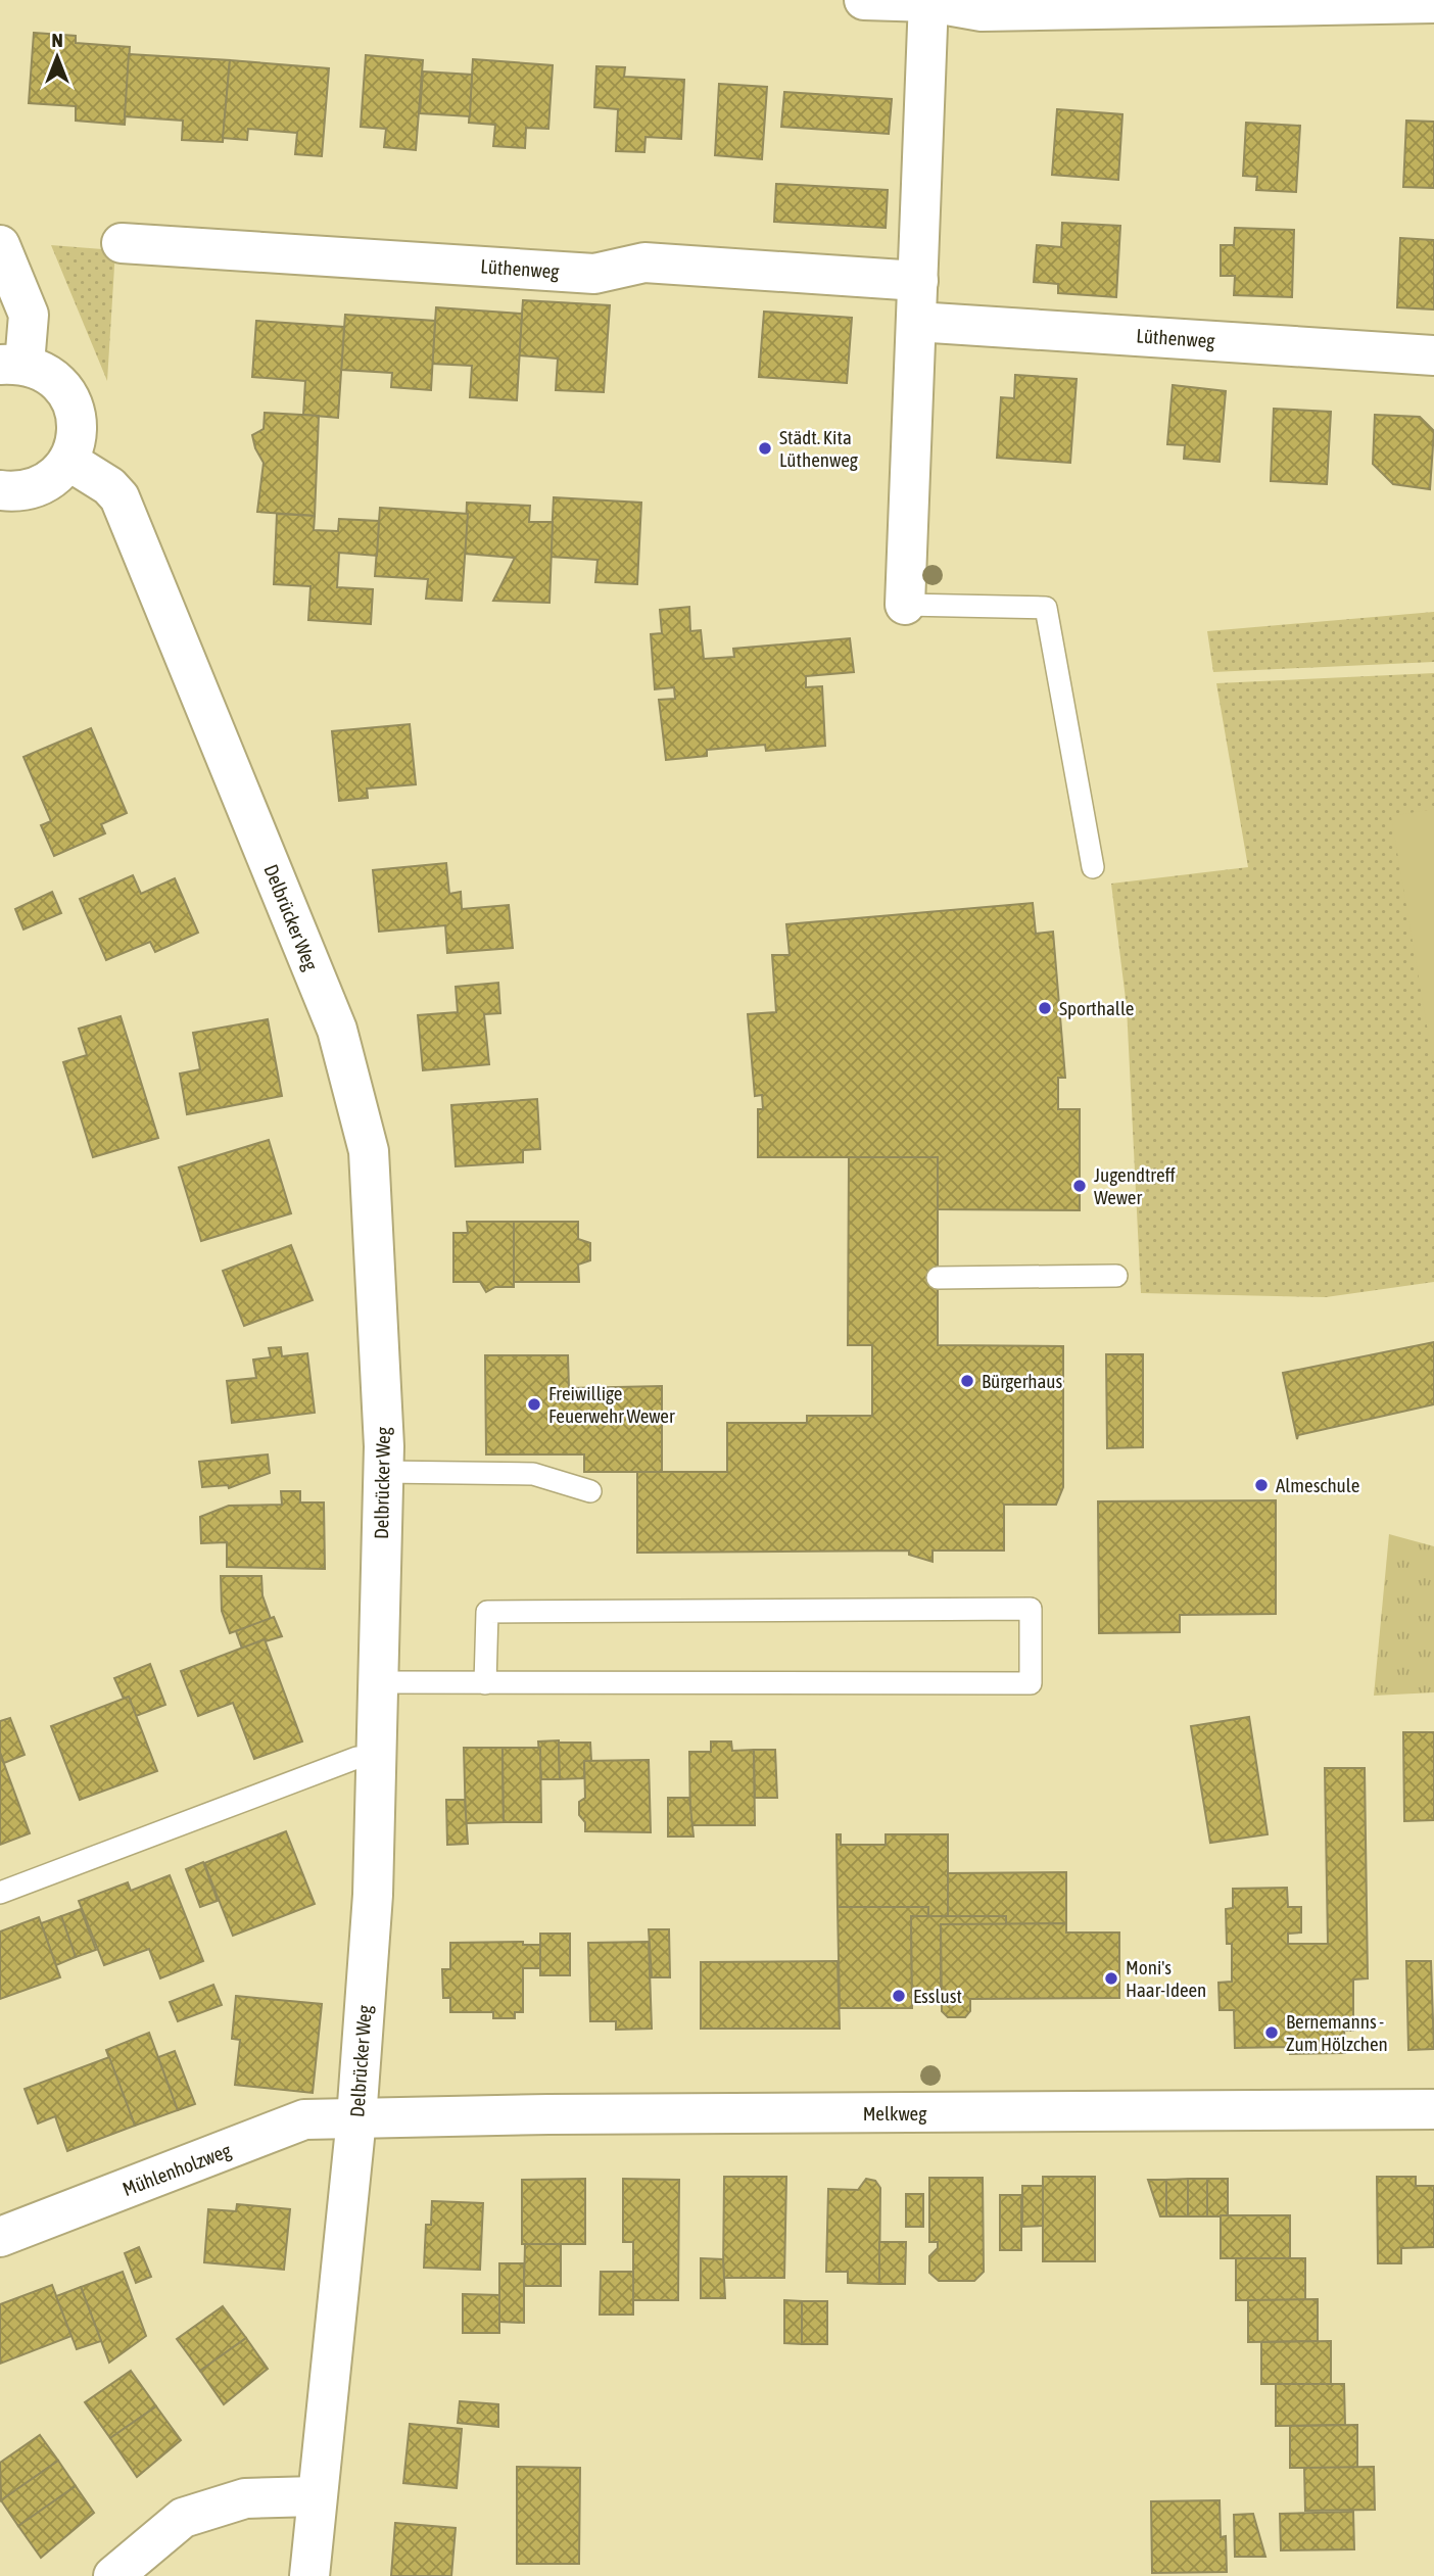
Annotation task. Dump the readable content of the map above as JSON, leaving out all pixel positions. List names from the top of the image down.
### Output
{
  "streets": {
    "street": [
      "Lüthenweg",
      "Delbrücker Weg",
      "Melkweg",
      "Mühlenholzweg"
    ]
  },
  "crossings": [
    ["Delbrücker Weg", "Melkweg"],
    ["Delbrücker Weg", "Mühlenholzweg"],
    ["Melkweg", "Mühlenholzweg"]
  ],
  "places": [
    "Städt. Kita Lüthenweg",
    "Sporthalle",
    "Jugendtreff Wewer",
    "Bürgerhaus",
    "Freiwillige Feuerwehr Wewer",
    "Almeschule",
    "Moni's Haar-Ideen",
    "Esslust",
    "Bernemanns - Zum Hölzchen"
  ],
  "north": "top"
}
